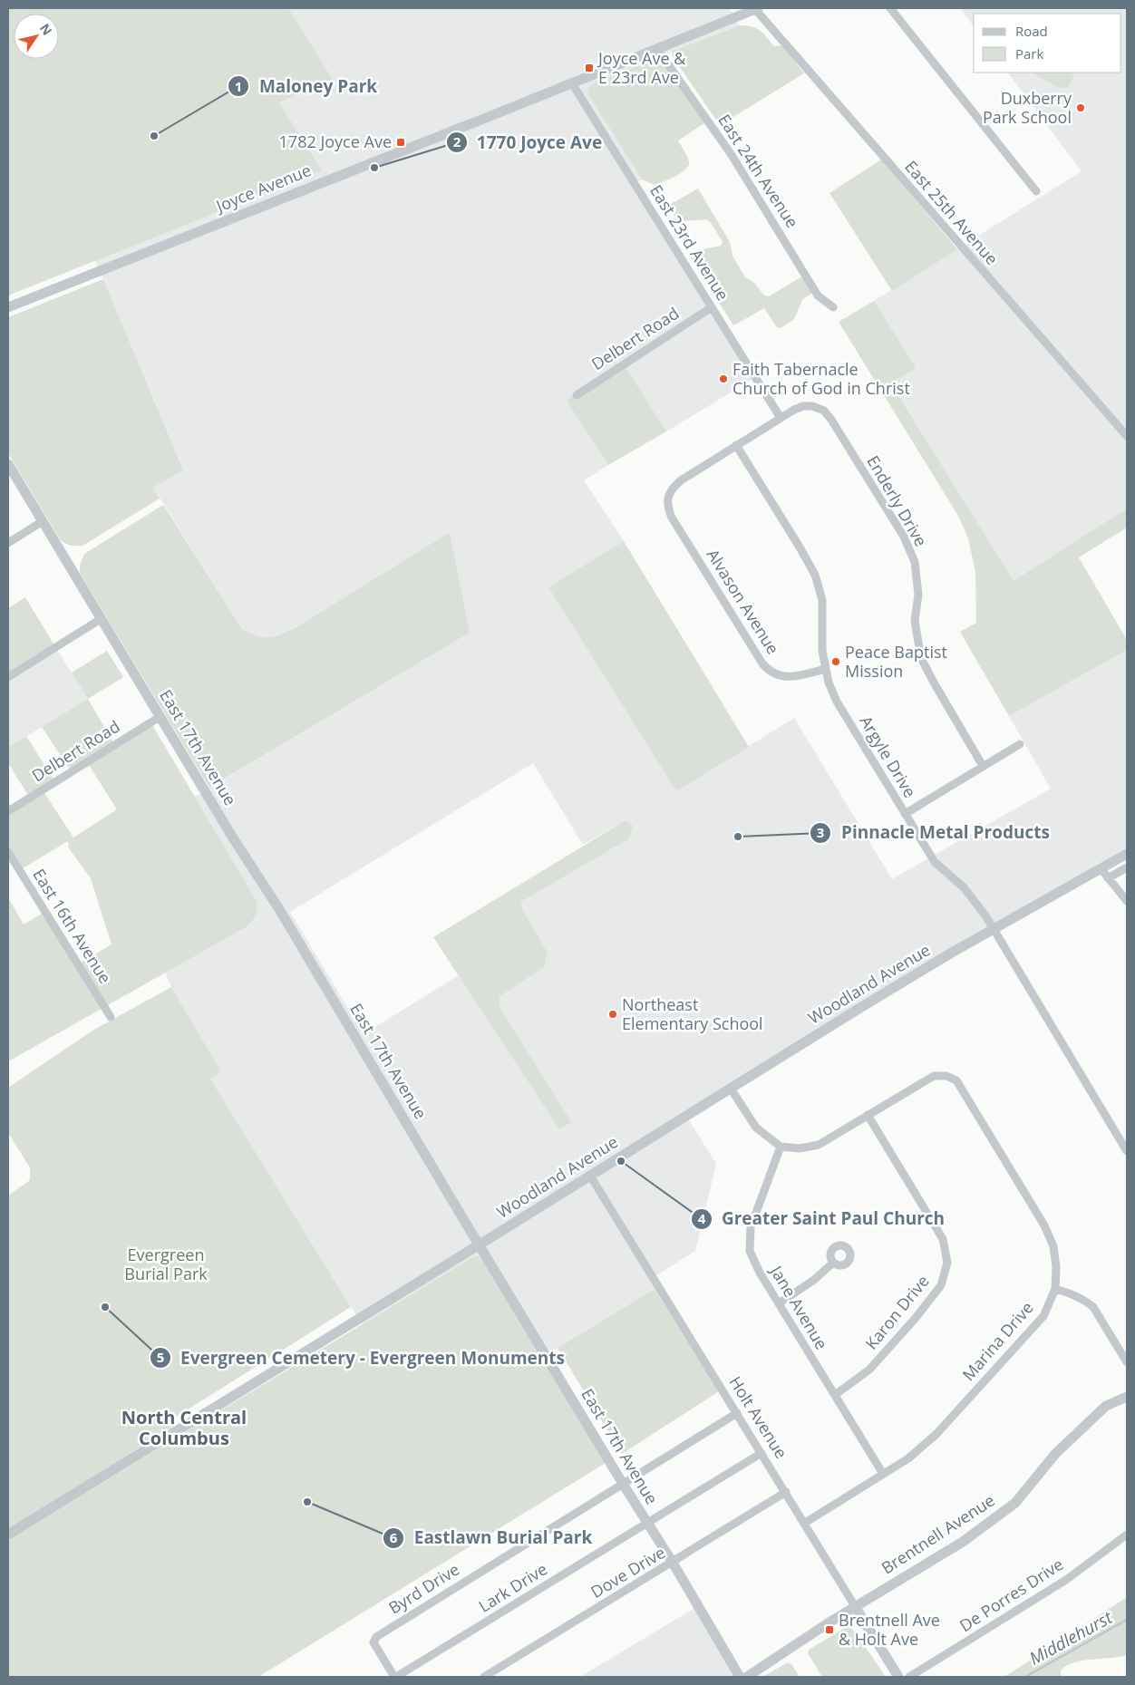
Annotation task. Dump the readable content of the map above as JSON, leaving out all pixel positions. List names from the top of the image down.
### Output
{
  "streets": {
    "street": [
      "East 24th Avenue",
      "Joyce Avenue",
      "East 25th Avenue",
      "East 23rd Avenue",
      "Delbert Road",
      "Enderly Drive",
      "Alvason Avenue",
      "East 17th Avenue",
      "Argyle Drive",
      "East 16th Avenue",
      "Woodland Avenue",
      "Jane Avenue",
      "Karon Drive",
      "Marina Drive",
      "Holt Avenue",
      "Brentnell Avenue",
      "Dove Drive",
      "Lark Drive",
      "Byrd Drive",
      "De Porres Drive"
    ]
  },
  "crossings": [
    ["East 24th Avenue", "Joyce Avenue"],
    ["Joyce Avenue", "East 25th Avenue"],
    ["Joyce Avenue", "East 23rd Avenue"],
    ["East 23rd Avenue", "Delbert Road"],
    ["East 23rd Avenue", "Enderly Drive"],
    ["Delbert Road", "East 17th Avenue"],
    ["Alvason Avenue", "Argyle Drive"],
    ["East 17th Avenue", "Woodland Avenue"],
    ["East 17th Avenue", "Dove Drive"],
    ["East 17th Avenue", "Lark Drive"],
    ["East 17th Avenue", "Byrd Drive"],
    ["Argyle Drive", "Woodland Avenue"],
    ["Woodland Avenue", "Holt Avenue"],
    ["Jane Avenue", "Karon Drive"],
    ["Jane Avenue", "Marina Drive"],
    ["Karon Drive", "Marina Drive"],
    ["Marina Drive", "Holt Avenue"],
    ["Holt Avenue", "Brentnell Avenue"],
    ["Holt Avenue", "Dove Drive"],
    ["Holt Avenue", "Lark Drive"],
    ["Holt Avenue", "Byrd Drive"],
    ["Lark Drive", "Byrd Drive"]
  ],
  "districts": ["North Central Columbus"],
  "water": ["Middlehurst"],
  "parks": ["Evergreen Burial Park"],
  "places": {
    "transit": ["Joyce Ave & E 23rd Ave", "1782 Joyce Ave", "Brentnell Ave & Holt Ave"],
    "other": [
      "Duxberry Park School",
      "Maloney Park",
      "1770 Joyce Ave",
      "Faith Tabernacle Church of God in Christ",
      "Peace Baptist Mission",
      "Pinnacle Metal Products",
      "Northeast Elementary School",
      "Greater Saint Paul Church",
      "Evergreen Cemetery - Evergreen Monuments",
      "Eastlawn Burial Park"
    ]
  },
  "legend": ["Road", "Park"],
  "north": "top right"
}
